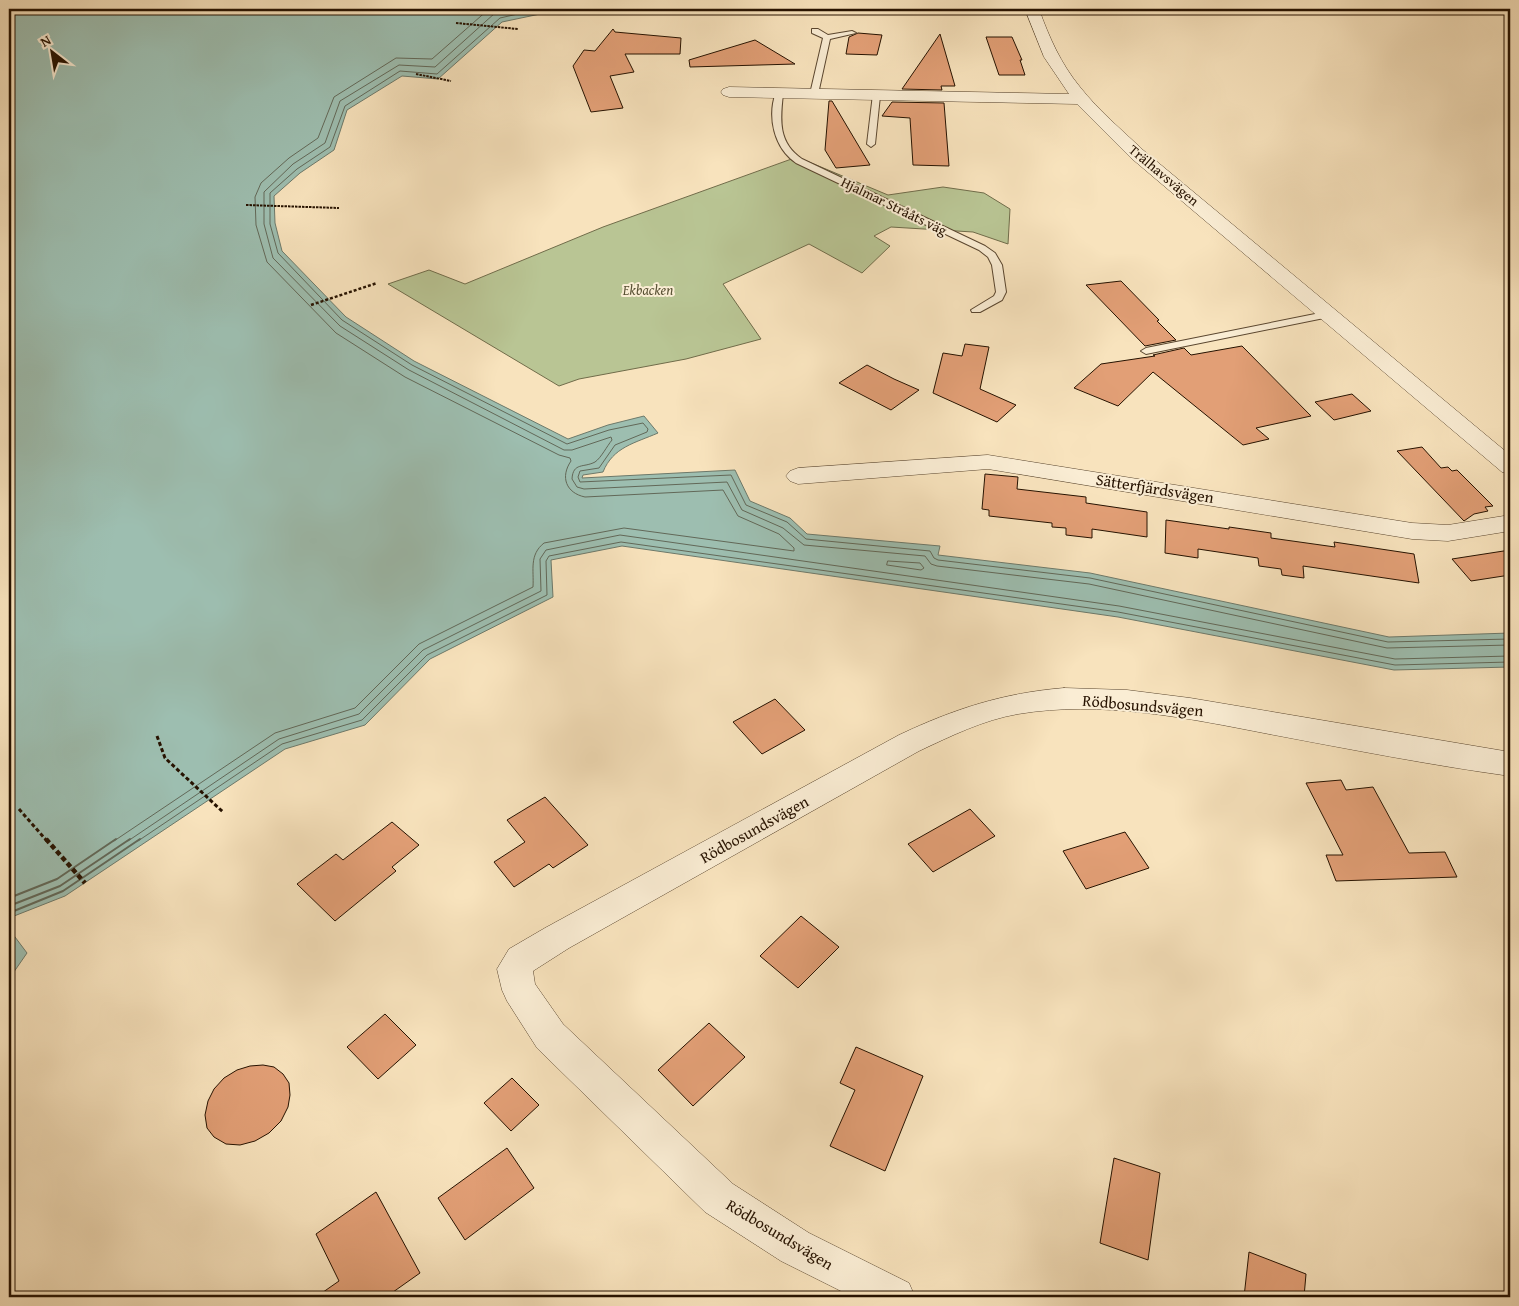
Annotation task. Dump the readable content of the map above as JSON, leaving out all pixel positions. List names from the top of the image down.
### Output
{
  "streets": {
    "street": ["Trälhavsvägen", "Sätterfjärdsvägen", "Rödbosundsvägen"],
    "lane": ["Hjalmar Strååts väg"]
  },
  "parks": ["Ekbacken"],
  "north": "top left"
}
